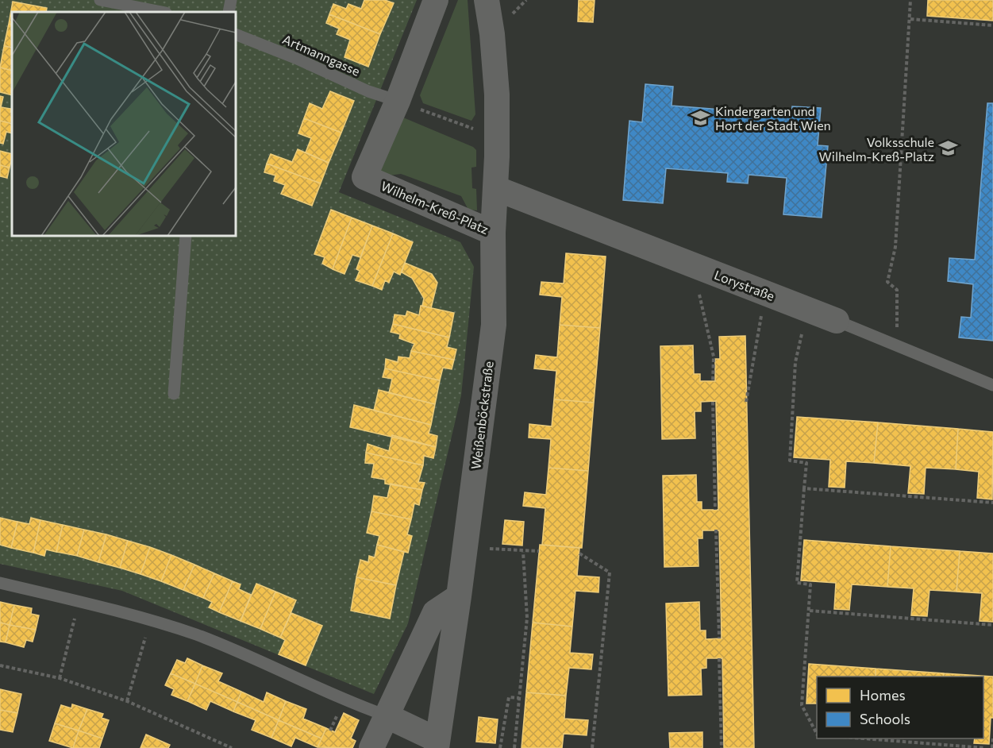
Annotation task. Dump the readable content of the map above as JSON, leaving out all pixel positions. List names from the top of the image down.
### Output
{
  "streets": {
    "street": ["Wilhelm-Kreß-Platz", "Lorystraße", "Weißenböckstraße"],
    "lane": ["Artmanngasse"]
  },
  "crossings": [
    ["Artmanngasse", "Wilhelm-Kreß-Platz"],
    ["Wilhelm-Kreß-Platz", "Lorystraße"],
    ["Wilhelm-Kreß-Platz", "Weißenböckstraße"]
  ],
  "places": {
    "school or university": ["Kindergarten und Hort der Stadt Wien", "Volksschule Wilhelm-Kreß-Platz"]
  },
  "legend": ["Homes", "Schools"]
}
